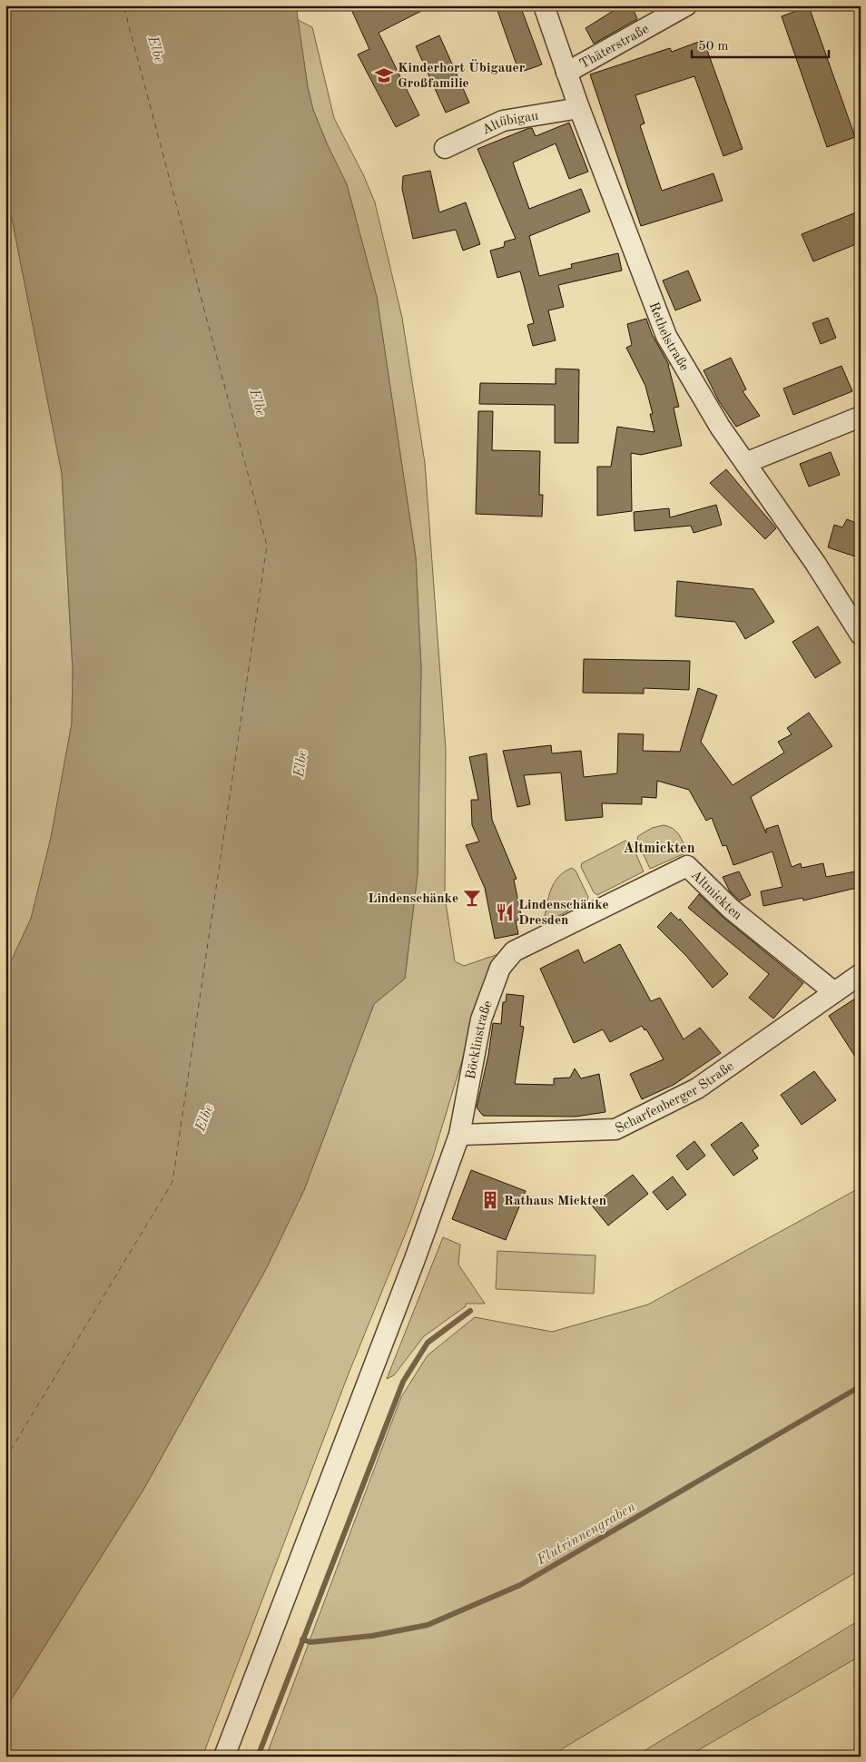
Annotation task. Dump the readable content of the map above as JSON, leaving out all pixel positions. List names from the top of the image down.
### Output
{
  "streets": {
    "street": [
      "Thäterstraße",
      "Altübigau",
      "Rethelstraße",
      "Altmickten",
      "Böcklinstraße",
      "Scharfenberger Straße"
    ]
  },
  "crossings": [
    ["Thäterstraße", "Rethelstraße"],
    ["Altübigau", "Rethelstraße"],
    ["Altmickten", "Böcklinstraße"],
    ["Altmickten", "Scharfenberger Straße"],
    ["Böcklinstraße", "Scharfenberger Straße"]
  ],
  "districts": ["Altmickten"],
  "water": ["Elbe", "Flutrinnengraben"],
  "places": {
    "school or university": ["Kinderhort Übigauer Großfamilie"],
    "bar": ["Lindenschänke"],
    "restaurant": ["Lindenschänke Dresden"],
    "building": ["Rathaus Mickten"]
  },
  "scale_bar": "50 m"
}
